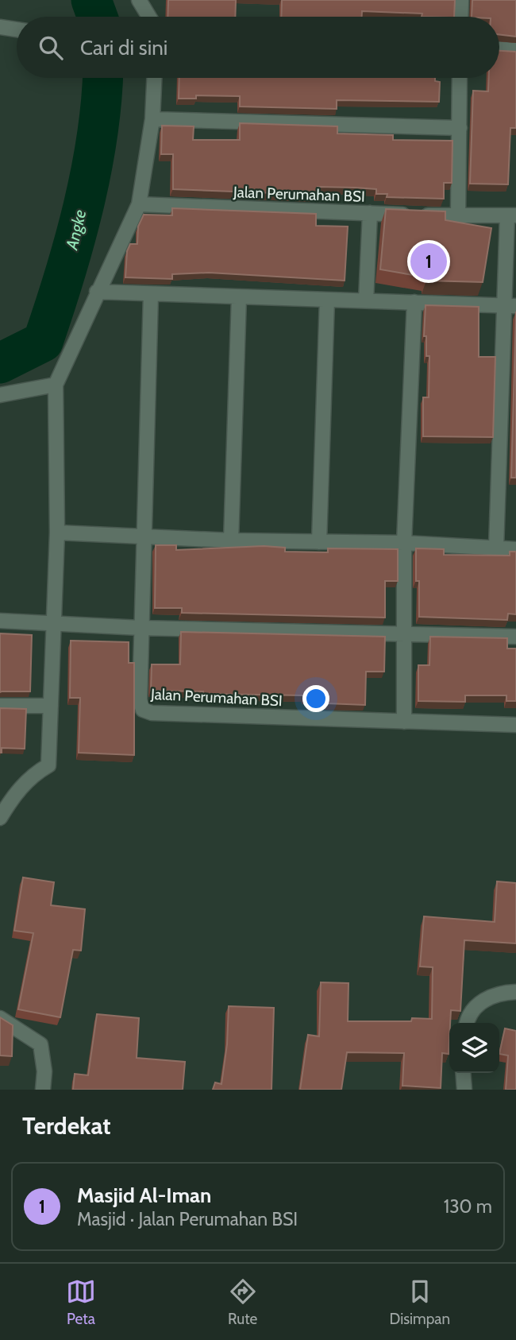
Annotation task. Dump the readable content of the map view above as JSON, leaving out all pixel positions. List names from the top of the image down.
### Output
{
  "streets": {
    "street": ["Jalan Perumahan BSI"]
  },
  "water": ["Angke"],
  "page": {
    "search": "Cari di sini",
    "pins": "1",
    "heading": "Terdekat",
    "list": [
      {
        "mark": "1",
        "name": "Masjid Al-Iman",
        "note": "Masjid · Jalan Perumahan BSI",
        "value": "130 m"
      }
    ],
    "nav": ["Peta", "Rute", "Disimpan"]
  }
}
